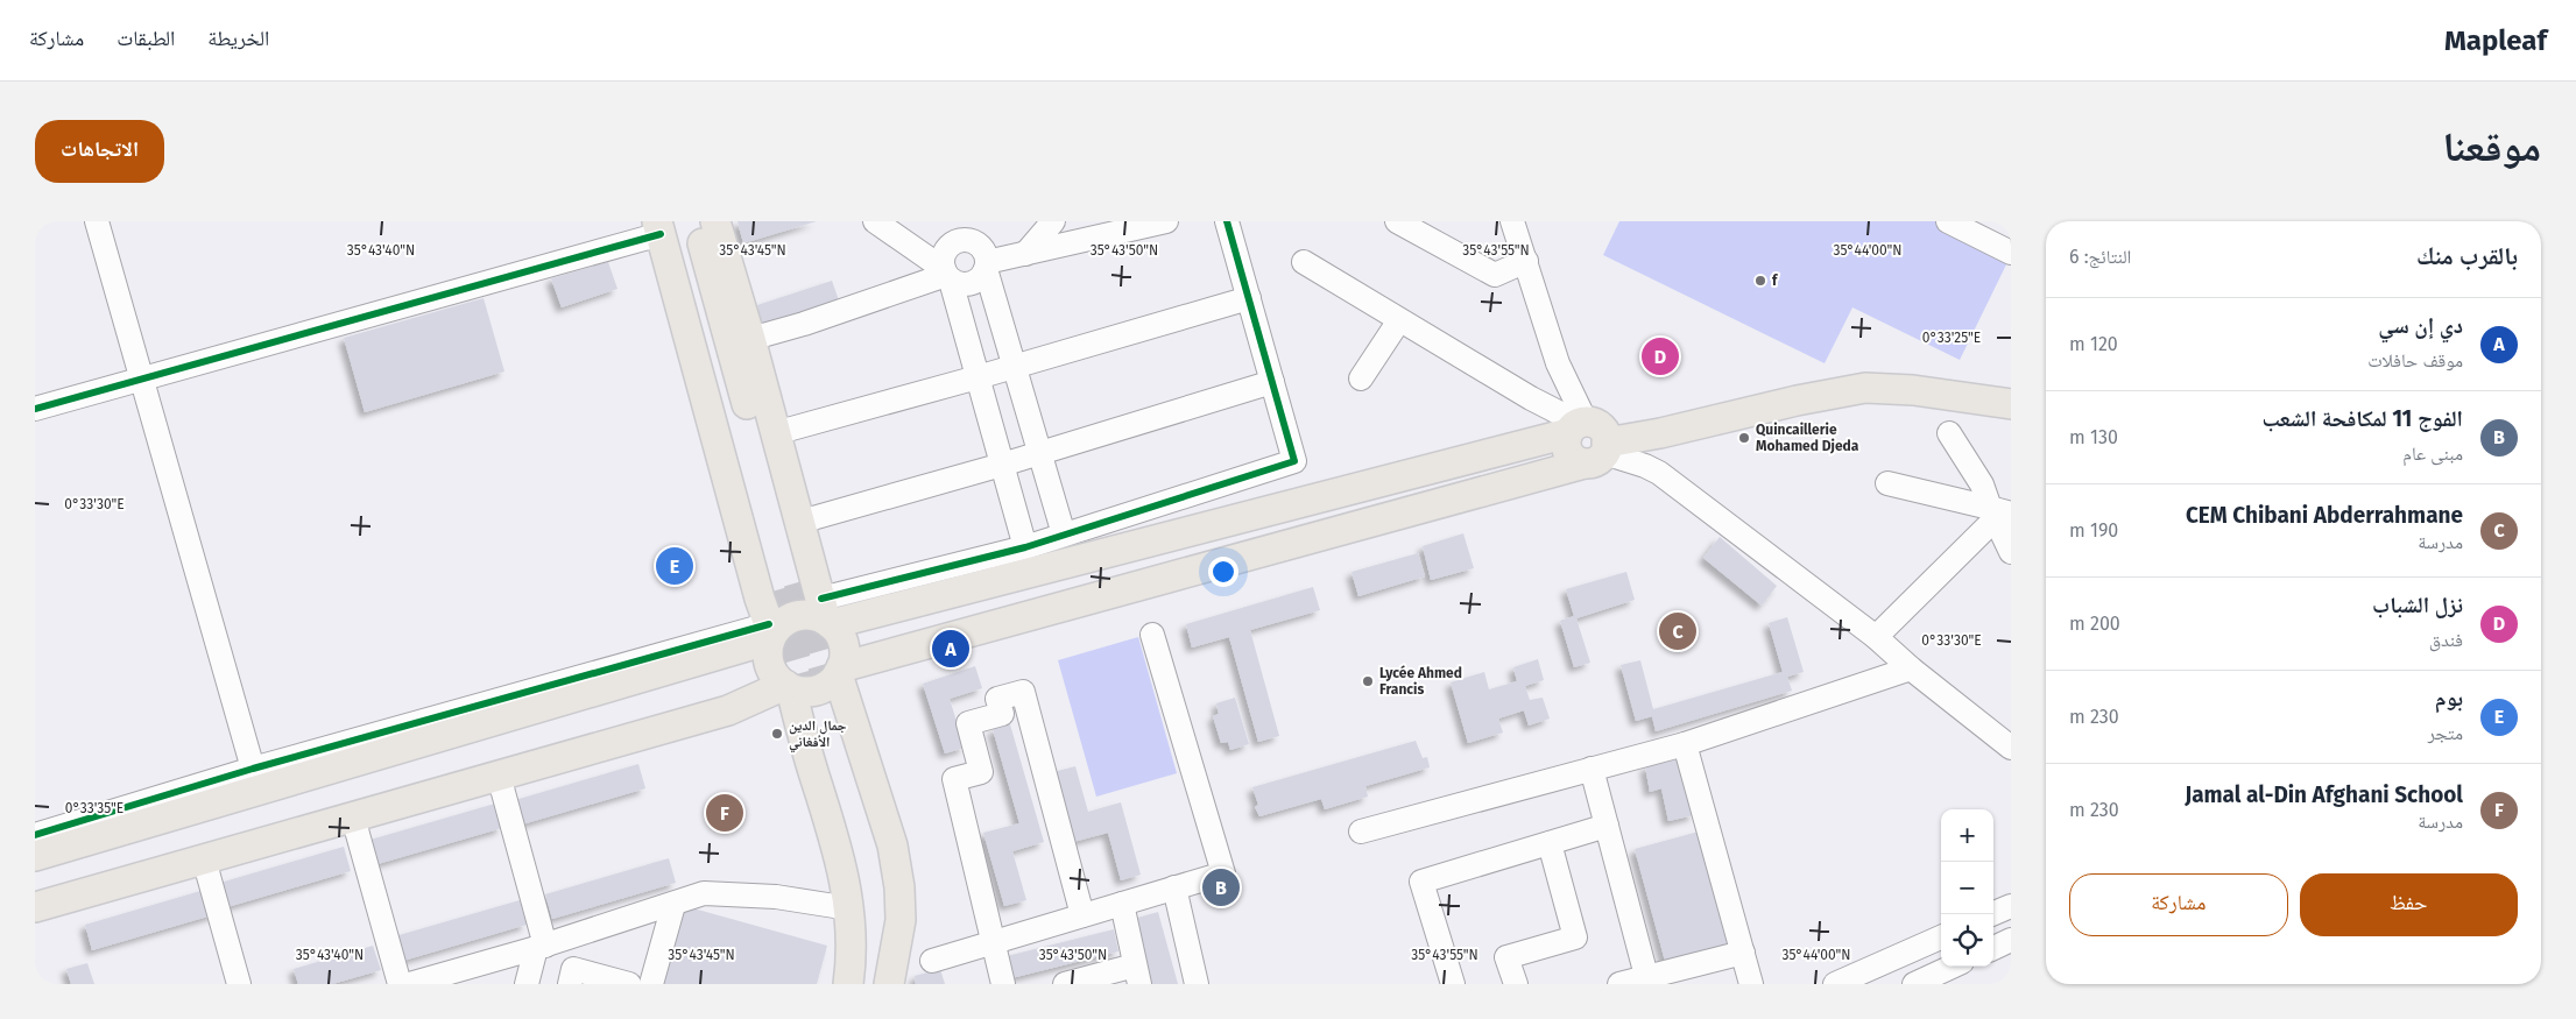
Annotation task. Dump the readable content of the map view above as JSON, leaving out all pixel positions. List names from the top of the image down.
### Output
{
  "places": [
    "f",
    "Quincaillerie Mohamed Djeda",
    "Lycée Ahmed Francis",
    "جمال الدين الأفغاني"
  ],
  "page": {
    "header": "Mapleaf",
    "nav": ["الخريطة", "الطبقات", "مشاركة"],
    "title": "موقعنا",
    "buttons": [
      "الاتجاهات",
      ["حفظ", "مشاركة"]
    ],
    "heading": ["بالقرب منك", "النتائج: 6"],
    "list": [
      {
        "mark": "A",
        "name": "دي إن سي",
        "note": "موقف حافلات",
        "value": "120 m"
      },
      {
        "mark": "B",
        "name": "الفوج 11 لمكافحة الشعب",
        "note": "مبنى عام",
        "value": "130 m"
      },
      {
        "mark": "C",
        "name": "CEM Chibani Abderrahmane",
        "note": "مدرسة",
        "value": "190 m"
      },
      {
        "mark": "D",
        "name": "نزل الشباب",
        "note": "فندق",
        "value": "200 m"
      },
      {
        "mark": "E",
        "name": "بوم",
        "note": "متجر",
        "value": "230 m"
      },
      {
        "mark": "F",
        "name": "Jamal al-Din Afghani School",
        "note": "مدرسة",
        "value": "230 m"
      }
    ],
    "pins": [
      "D",
      "E",
      "C",
      "A",
      "F",
      "B"
    ],
    "map_buttons": ["+", "−"]
  },
  "coordinates": [
    "35°43'40\"N",
    "35°43'45\"N",
    "35°43'50\"N",
    "35°43'55\"N",
    "35°44'00\"N",
    "0°33'25\"E",
    "0°33'30\"E",
    "0°33'35\"E"
  ]
}
